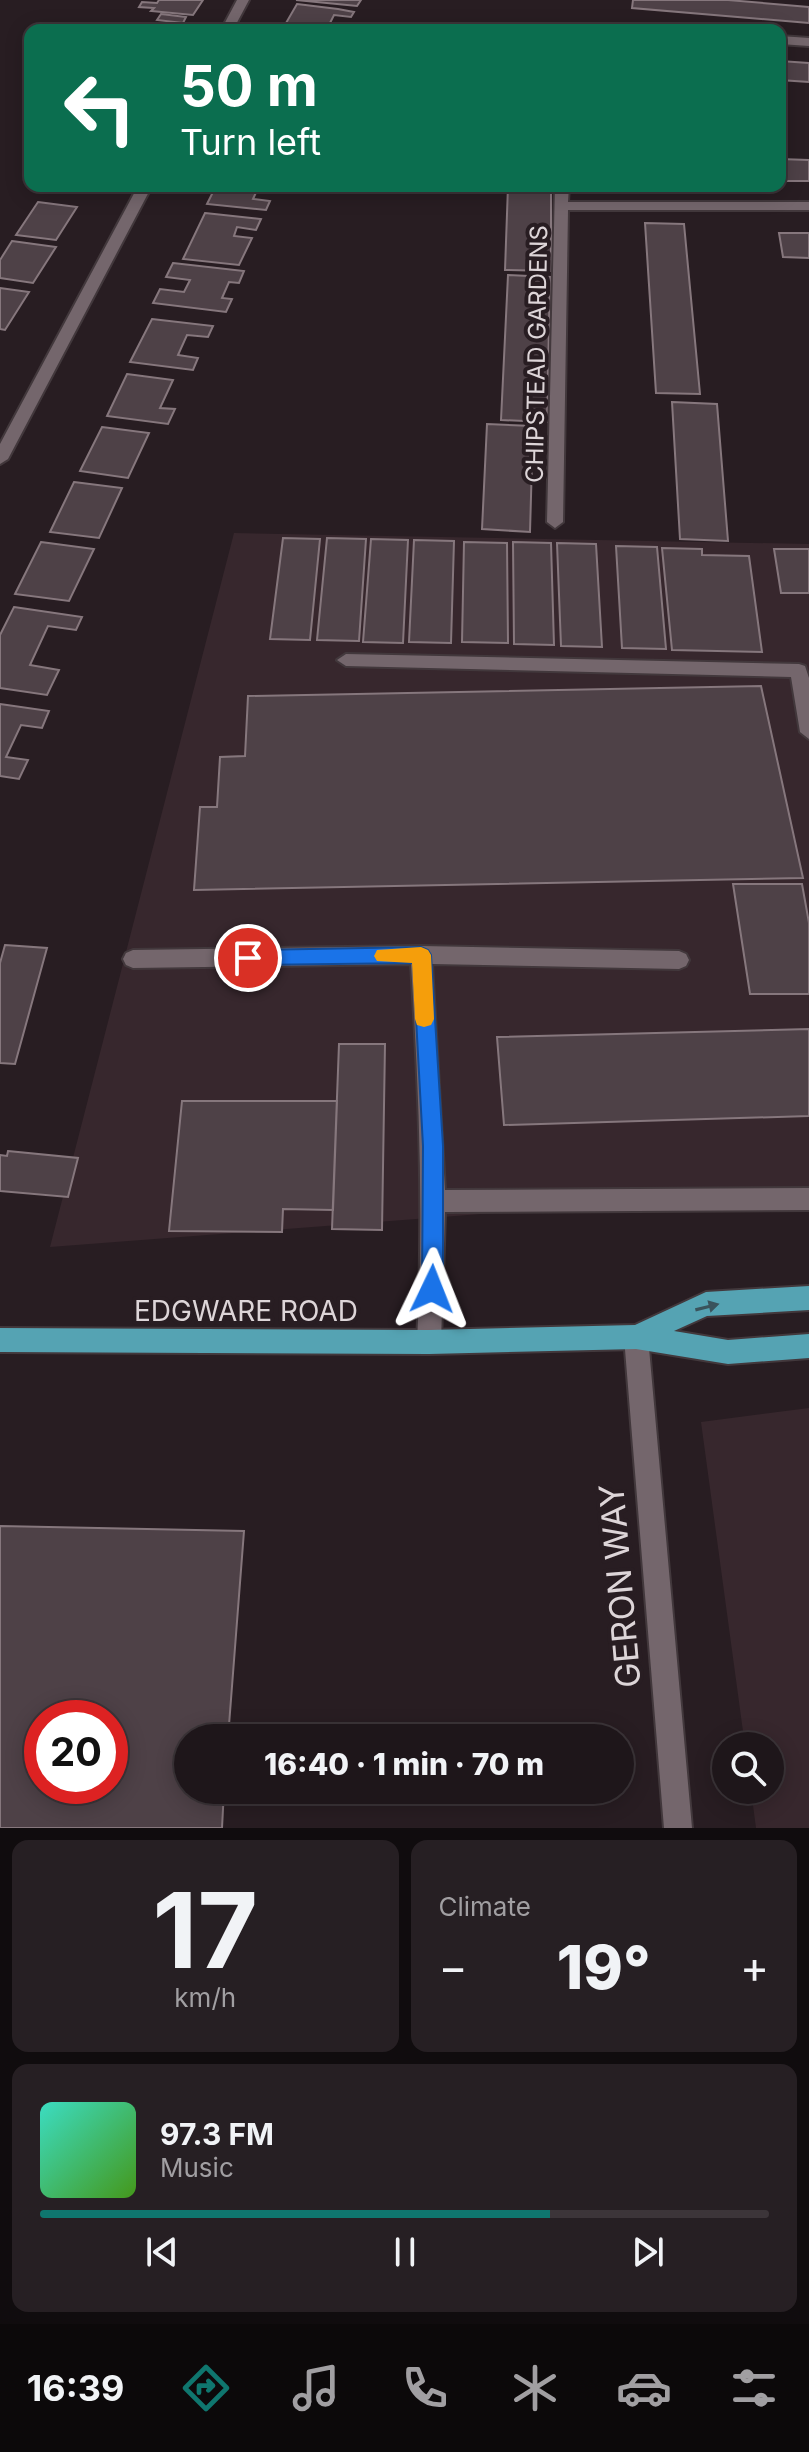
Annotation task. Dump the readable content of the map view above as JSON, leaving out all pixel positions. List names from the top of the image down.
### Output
{
  "streets": {
    "main road": ["EDGWARE ROAD"],
    "street": ["CHIPSTEAD GARDENS", "GERON WAY"]
  },
  "crossings": [
    ["EDGWARE ROAD", "GERON WAY"]
  ],
  "page": {
    "turn": ["50 m", "Turn left"],
    "limit": "20",
    "trip": "16:40 · 1 min · 70 m",
    "tile": [
      ["17", "km/h"],
      "Climate"
    ],
    "heat": ["−", "19°", "+"],
    "song": ["97.3 FM", "Music"],
    "tabs": "16:39"
  }
}
